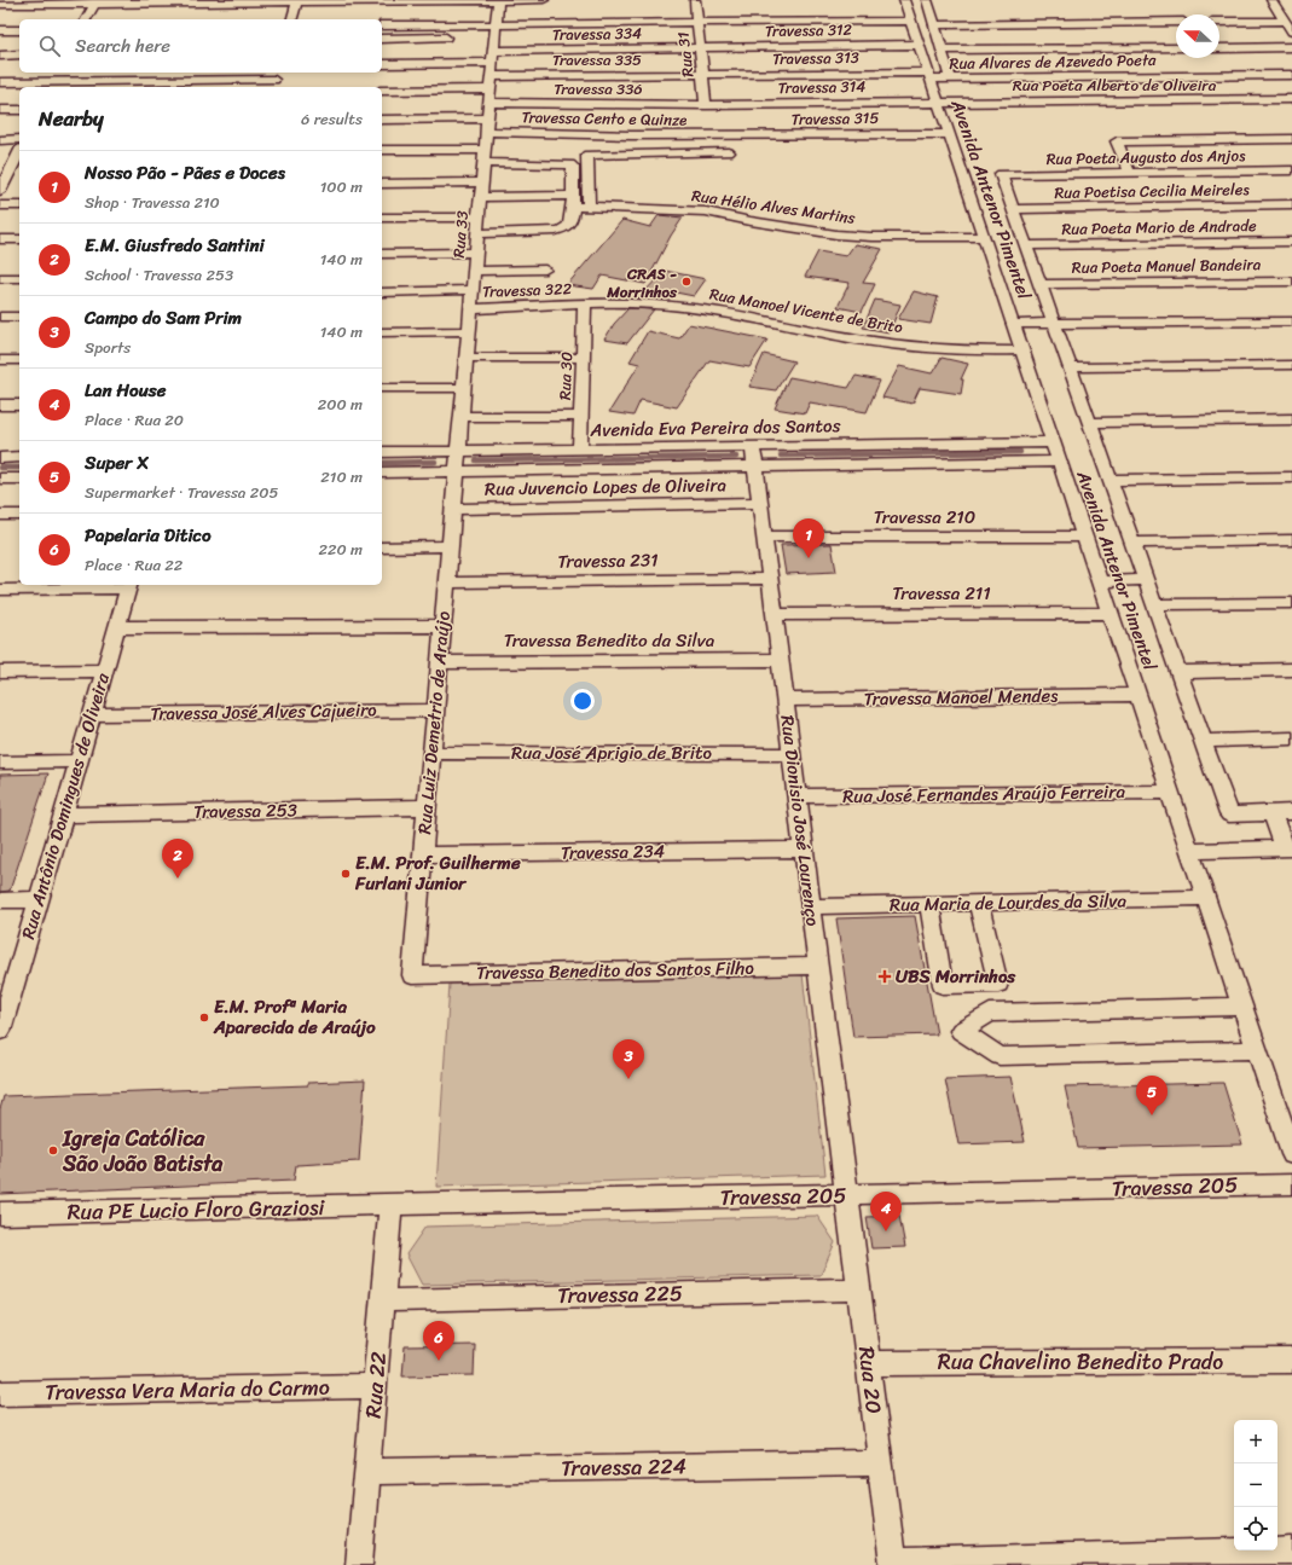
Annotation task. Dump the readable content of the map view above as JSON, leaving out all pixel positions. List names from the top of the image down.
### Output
{
  "streets": {
    "street": [
      "Travessa 312",
      "Travessa 334",
      "Rua 31",
      "Travessa 313",
      "Travessa 335",
      "Rua Alvares de Azevedo Poeta",
      "Rua Poeta Alberto de Oliveira",
      "Travessa 314",
      "Travessa 336",
      "Travessa Cento e Quinze",
      "Travessa 315",
      "Rua Poeta Augusto dos Anjos",
      "Rua Poetisa Cecilia Meireles",
      "Avenida Antenor Pimentel",
      "Rua Hélio Alves Martins",
      "Rua Poeta Mario de Andrade",
      "Rua 33",
      "Rua Poeta Manuel Bandeira",
      "Travessa 322",
      "Rua Manoel Vicente de Brito",
      "Rua 30",
      "Avenida Eva Pereira dos Santos",
      "Rua Juvencio Lopes de Oliveira",
      "Travessa 210",
      "Travessa 231",
      "Travessa 211",
      "Travessa Benedito da Silva",
      "Travessa Manoel Mendes",
      "Travessa José Alves Cajueiro",
      "Rua Luiz Demetrio de Araújo",
      "Rua José Aprigio de Brito",
      "Rua José Fernandes Araújo Ferreira",
      "Rua Antônio Domingues de Oliveira",
      "Travessa 253",
      "Rua Dionisio José Lourenço",
      "Travessa 234",
      "Rua Maria de Lourdes da Silva",
      "Travessa Benedito dos Santos Filho",
      "Travessa 205",
      "Rua PE Lucio Floro Graziosi",
      "Travessa 225",
      "Rua Chavelino Benedito Prado",
      "Rua 20",
      "Rua 22",
      "Travessa Vera Maria do Carmo",
      "Travessa 224"
    ]
  },
  "crossings": [
    ["Travessa 312", "Travessa 334"],
    ["Travessa 312", "Rua 31"],
    ["Travessa 312", "Avenida Antenor Pimentel"],
    ["Travessa 334", "Rua 31"],
    ["Travessa 334", "Rua 33"],
    ["Rua 31", "Travessa 313"],
    ["Rua 31", "Travessa 335"],
    ["Rua 31", "Travessa 314"],
    ["Rua 31", "Travessa 336"],
    ["Rua 31", "Travessa Cento e Quinze"],
    ["Rua 31", "Travessa 315"],
    ["Travessa 313", "Travessa 335"],
    ["Travessa 313", "Rua Alvares de Azevedo Poeta"],
    ["Travessa 313", "Avenida Antenor Pimentel"],
    ["Travessa 335", "Rua 33"],
    ["Rua Alvares de Azevedo Poeta", "Avenida Antenor Pimentel"],
    ["Rua Poeta Alberto de Oliveira", "Travessa 314"],
    ["Rua Poeta Alberto de Oliveira", "Avenida Antenor Pimentel"],
    ["Travessa 314", "Travessa 336"],
    ["Travessa 314", "Avenida Antenor Pimentel"],
    ["Travessa 336", "Rua 33"],
    ["Travessa Cento e Quinze", "Travessa 315"],
    ["Travessa Cento e Quinze", "Rua 33"],
    ["Travessa 315", "Avenida Antenor Pimentel"],
    ["Rua Poeta Augusto dos Anjos", "Rua Poetisa Cecilia Meireles"],
    ["Avenida Antenor Pimentel", "Rua Hélio Alves Martins"],
    ["Avenida Antenor Pimentel", "Rua Manoel Vicente de Brito"],
    ["Avenida Antenor Pimentel", "Avenida Eva Pereira dos Santos"],
    ["Avenida Antenor Pimentel", "Travessa 210"],
    ["Avenida Antenor Pimentel", "Travessa 211"],
    ["Avenida Antenor Pimentel", "Travessa Manoel Mendes"],
    ["Avenida Antenor Pimentel", "Rua José Fernandes Araújo Ferreira"],
    ["Avenida Antenor Pimentel", "Rua Maria de Lourdes da Silva"],
    ["Rua Hélio Alves Martins", "Rua 33"],
    ["Rua 33", "Travessa 322"],
    ["Rua 33", "Avenida Eva Pereira dos Santos"],
    ["Rua 33", "Rua Luiz Demetrio de Araújo"],
    ["Travessa 322", "Rua Manoel Vicente de Brito"],
    ["Travessa 322", "Rua 30"],
    ["Rua Manoel Vicente de Brito", "Rua 30"],
    ["Rua 30", "Avenida Eva Pereira dos Santos"],
    ["Avenida Eva Pereira dos Santos", "Rua Dionisio José Lourenço"],
    ["Rua Juvencio Lopes de Oliveira", "Rua Luiz Demetrio de Araújo"],
    ["Rua Juvencio Lopes de Oliveira", "Rua Dionisio José Lourenço"],
    ["Travessa 210", "Rua Dionisio José Lourenço"],
    ["Travessa 231", "Rua Luiz Demetrio de Araújo"],
    ["Travessa 231", "Rua Dionisio José Lourenço"],
    ["Travessa 211", "Rua Dionisio José Lourenço"],
    ["Travessa Benedito da Silva", "Rua Luiz Demetrio de Araújo"],
    ["Travessa Benedito da Silva", "Rua Dionisio José Lourenço"],
    ["Travessa Manoel Mendes", "Rua Dionisio José Lourenço"],
    ["Travessa José Alves Cajueiro", "Rua Luiz Demetrio de Araújo"],
    ["Travessa José Alves Cajueiro", "Rua Antônio Domingues de Oliveira"],
    ["Rua Luiz Demetrio de Araújo", "Rua José Aprigio de Brito"],
    ["Rua Luiz Demetrio de Araújo", "Travessa 253"],
    ["Rua Luiz Demetrio de Araújo", "Travessa 234"],
    ["Rua Luiz Demetrio de Araújo", "Travessa Benedito dos Santos Filho"],
    ["Rua José Aprigio de Brito", "Rua Dionisio José Lourenço"],
    ["Rua José Fernandes Araújo Ferreira", "Rua Dionisio José Lourenço"],
    ["Rua Antônio Domingues de Oliveira", "Travessa 253"],
    ["Rua Dionisio José Lourenço", "Travessa 234"],
    ["Rua Dionisio José Lourenço", "Rua Maria de Lourdes da Silva"],
    ["Rua Dionisio José Lourenço", "Travessa Benedito dos Santos Filho"],
    ["Rua Dionisio José Lourenço", "Travessa 205"],
    ["Rua Dionisio José Lourenço", "Rua 20"],
    ["Travessa 205", "Rua PE Lucio Floro Graziosi"],
    ["Travessa 205", "Rua 20"],
    ["Travessa 205", "Rua 22"],
    ["Rua PE Lucio Floro Graziosi", "Rua 22"],
    ["Travessa 225", "Rua 20"],
    ["Travessa 225", "Rua 22"],
    ["Rua Chavelino Benedito Prado", "Rua 20"],
    ["Rua 20", "Travessa 224"],
    ["Rua 22", "Travessa Vera Maria do Carmo"],
    ["Rua 22", "Travessa 224"]
  ],
  "places": {
    "other": [
      "CRAS - Morrinhos",
      "E.M. Prof. Guilherme Furlani Junior",
      "E.M. Profª Maria Aparecida de Araújo",
      "Igreja Católica São João Batista"
    ],
    "health": ["UBS Morrinhos"]
  },
  "north": "left",
  "page": {
    "search": "Search here",
    "heading": ["Nearby", "6 results"],
    "list": [
      {
        "mark": "1",
        "name": "Nosso Pão - Pães e Doces",
        "note": "Shop · Travessa 210",
        "value": "100 m"
      },
      {
        "mark": "2",
        "name": "E.M. Giusfredo Santini",
        "note": "School · Travessa 253",
        "value": "140 m"
      },
      {
        "mark": "3",
        "name": "Campo do Sam Prim",
        "note": "Sports",
        "value": "140 m"
      },
      {
        "mark": "4",
        "name": "Lan House",
        "note": "Place · Rua 20",
        "value": "200 m"
      },
      {
        "mark": "5",
        "name": "Super X",
        "note": "Supermarket · Travessa 205",
        "value": "210 m"
      },
      {
        "mark": "6",
        "name": "Papelaria Ditico",
        "note": "Place · Rua 22",
        "value": "220 m"
      }
    ],
    "pins": [
      "1",
      "2",
      "3",
      "5",
      "4",
      "6"
    ],
    "map_buttons": ["+", "−"]
  }
}
